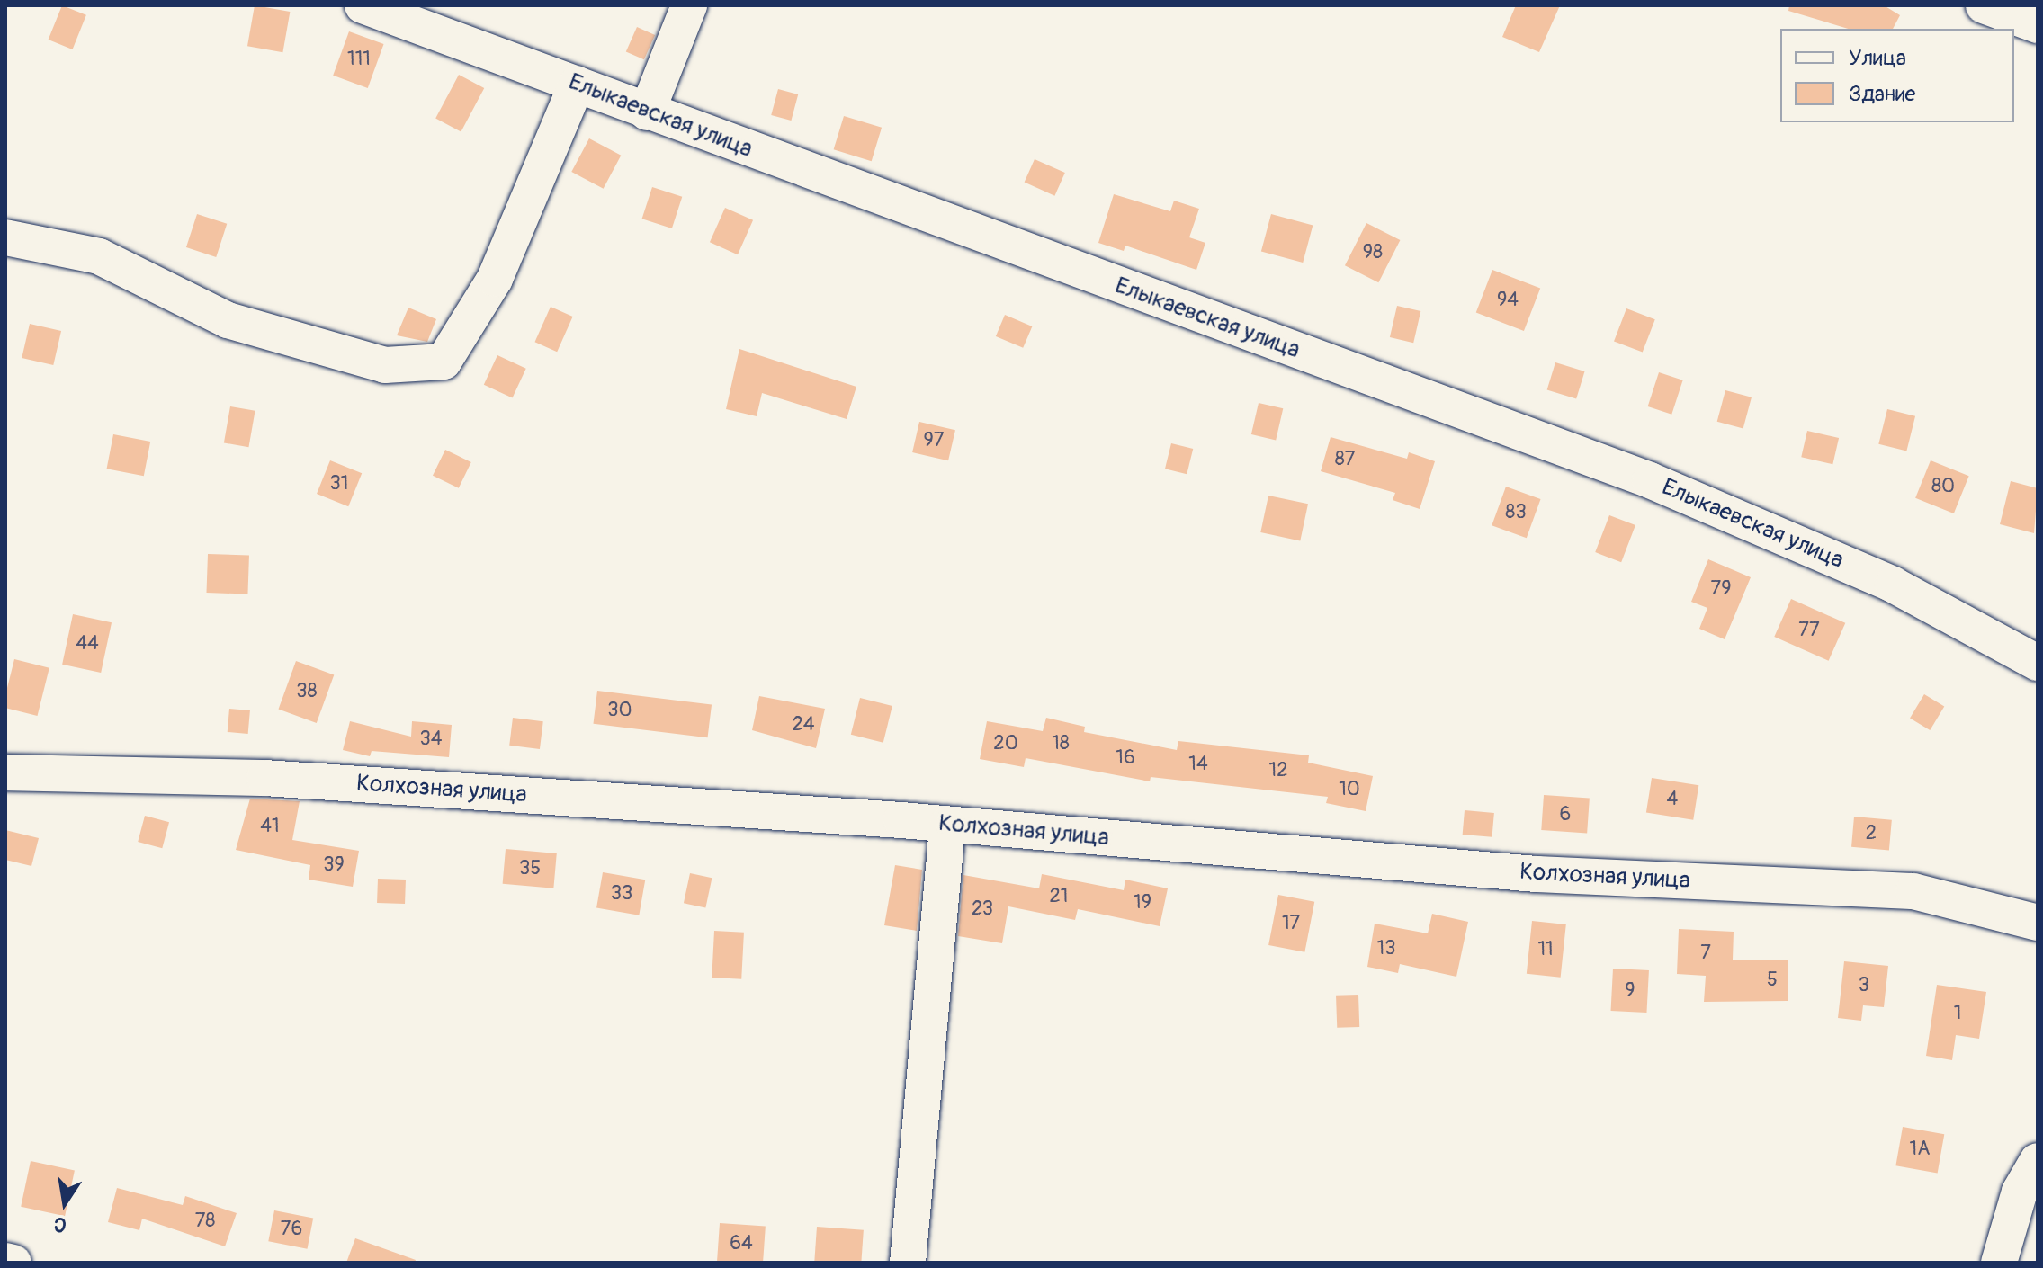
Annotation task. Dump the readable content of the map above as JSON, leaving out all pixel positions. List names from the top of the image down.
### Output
{
  "streets": {
    "street": ["Елыкаевская улица", "Колхозная улица"]
  },
  "house_numbers": [
    "111",
    "98",
    "94",
    "97",
    "87",
    "31",
    "80",
    "83",
    "79",
    "77",
    "44",
    "38",
    "30",
    "24",
    "34",
    "20",
    "18",
    "16",
    "14",
    "12",
    "10",
    "4",
    "6",
    "41",
    "2",
    "39",
    "35",
    "33",
    "21",
    "19",
    "23",
    "17",
    "13",
    "11",
    "7",
    "5",
    "3",
    "9",
    "1",
    "1А",
    "78",
    "76",
    "64"
  ],
  "legend": ["Улица", "Здание"],
  "north": "bottom"
}
